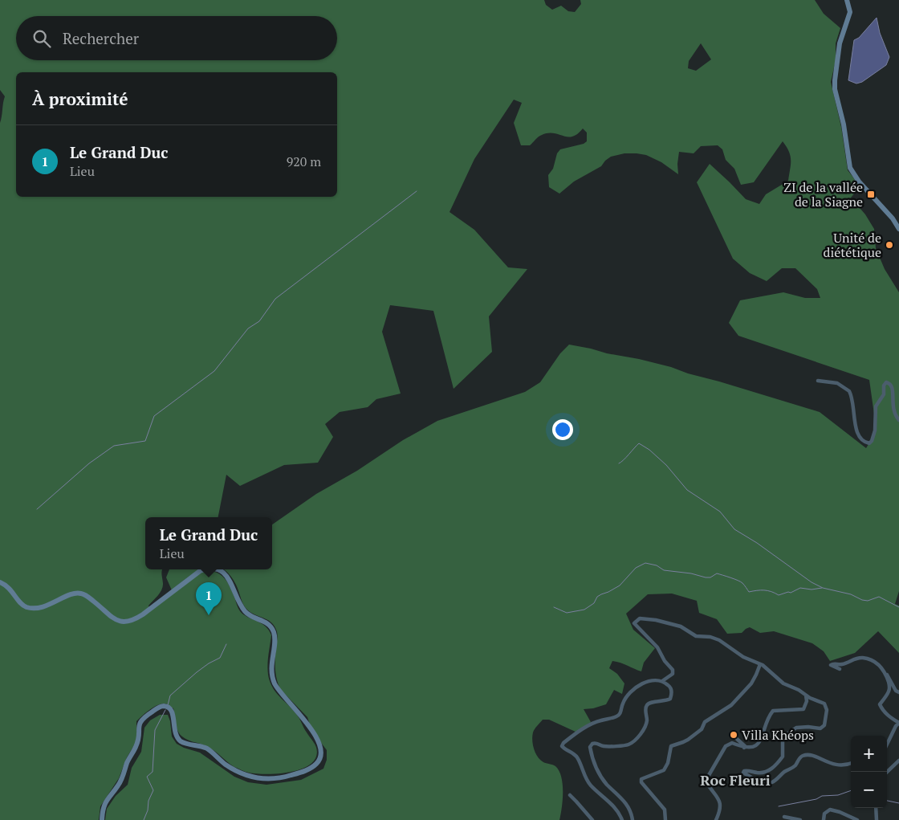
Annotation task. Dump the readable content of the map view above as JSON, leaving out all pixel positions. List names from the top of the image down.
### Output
{
  "districts": ["Roc Fleuri"],
  "places": {
    "transit": ["ZI de la vallée de la Siagne"],
    "other": ["Unité de diététique", "Villa Khéops"]
  },
  "page": {
    "search": "Rechercher",
    "heading": "À proximité",
    "list": [
      {
        "mark": "1",
        "name": "Le Grand Duc",
        "note": "Lieu",
        "value": "920 m"
      }
    ],
    "popup": ["Le Grand Duc", "Lieu"],
    "pins": "1",
    "map_buttons": ["+", "−"]
  }
}
